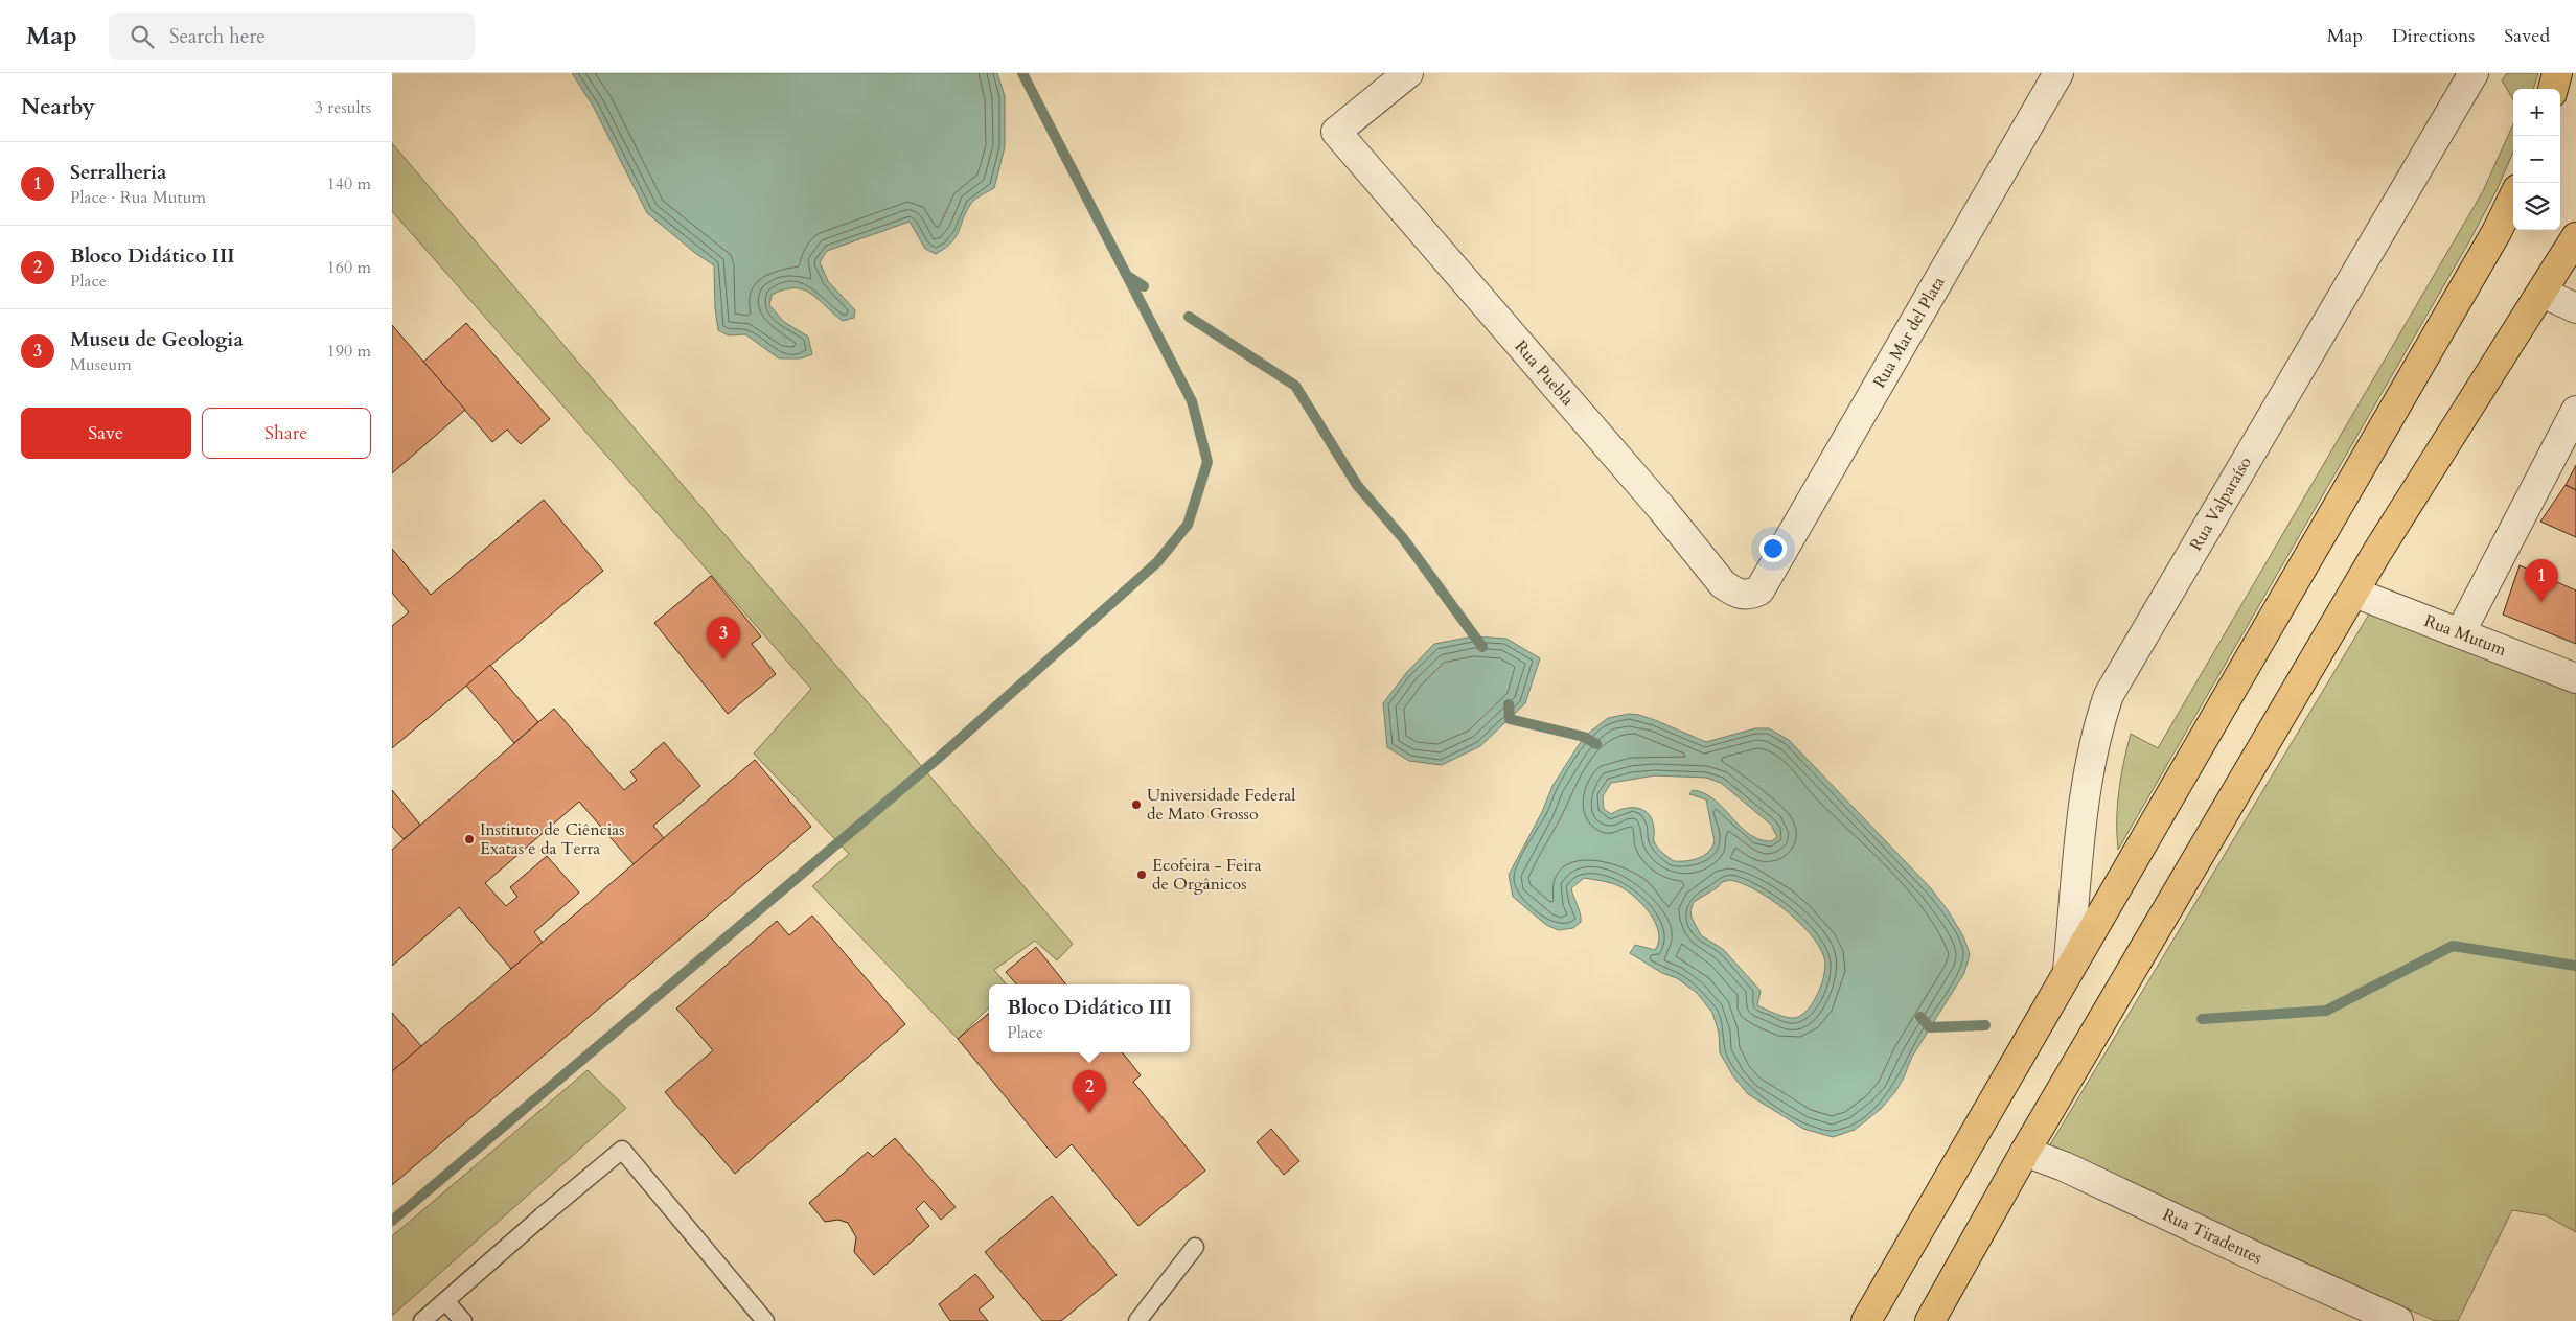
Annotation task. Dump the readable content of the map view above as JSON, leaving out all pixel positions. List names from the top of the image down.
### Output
{
  "streets": {
    "street": [
      "Rua Mar del Plata",
      "Rua Puebla",
      "Rua Valparaíso",
      "Rua Mutum",
      "Rua Tiradentes"
    ]
  },
  "crossings": [
    ["Rua Mar del Plata", "Rua Puebla"]
  ],
  "places": ["Universidade Federal de Mato Grosso", "Instituto de Ciências Exatas e da Terra", "Ecofeira - Feira de Orgânicos"],
  "page": {
    "header": "Map",
    "search": "Search here",
    "nav": ["Map", "Directions", "Saved"],
    "heading": ["Nearby", "3 results"],
    "map_buttons": ["+", "−"],
    "list": [
      {
        "mark": "1",
        "name": "Serralheria",
        "note": "Place · Rua Mutum",
        "value": "140 m"
      },
      {
        "mark": "2",
        "name": "Bloco Didático III",
        "note": "Place",
        "value": "160 m"
      },
      {
        "mark": "3",
        "name": "Museu de Geologia",
        "note": "Museum",
        "value": "190 m"
      }
    ],
    "buttons": ["Save", "Share"],
    "pins": ["1", "3", "2"],
    "popup": ["Bloco Didático III", "Place"]
  }
}
